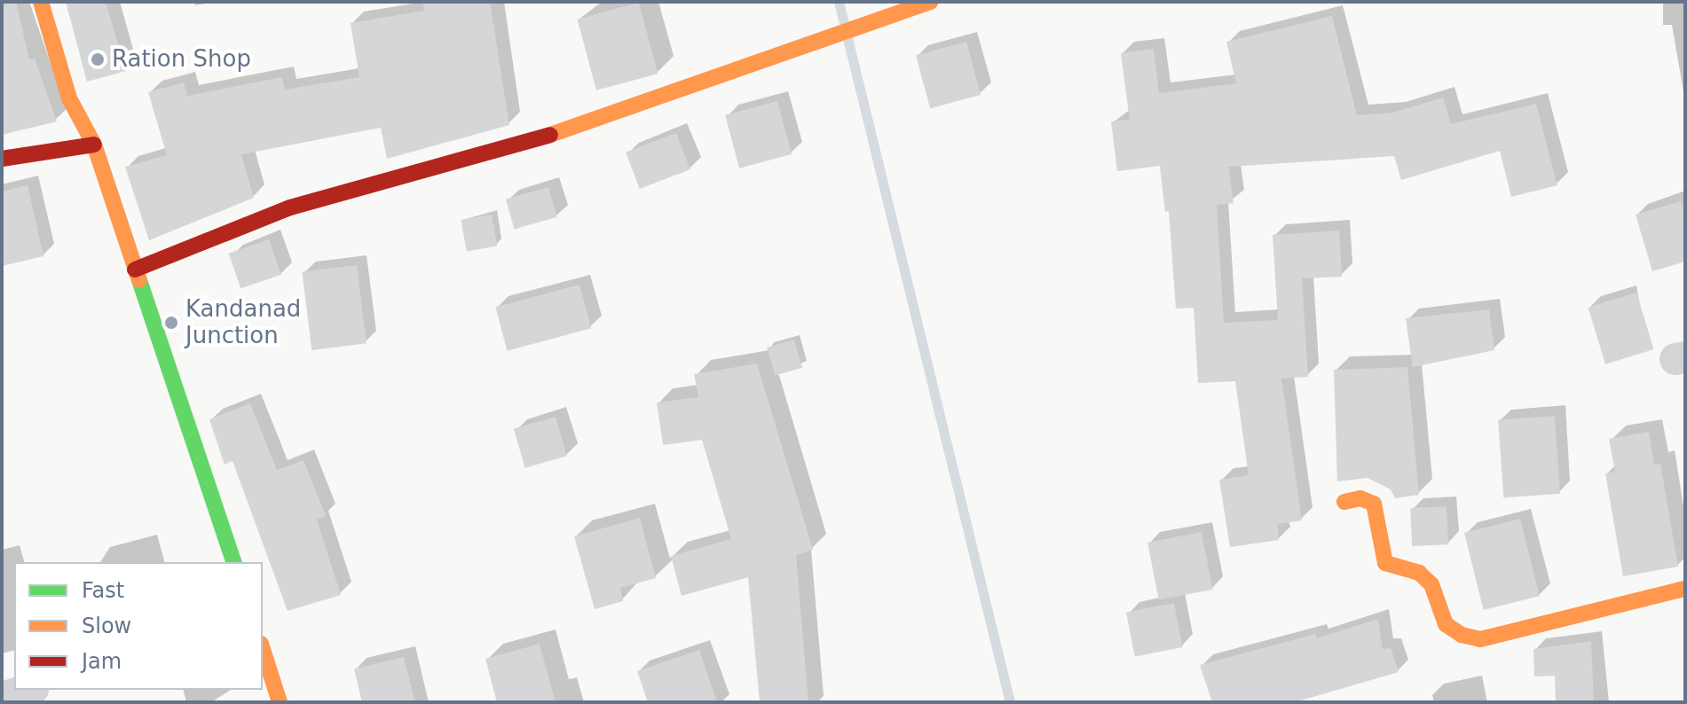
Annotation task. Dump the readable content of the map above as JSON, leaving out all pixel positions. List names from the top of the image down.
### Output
{
  "places": ["Ration Shop", "Kandanad Junction"],
  "legend": ["Fast", "Slow", "Jam"]
}
